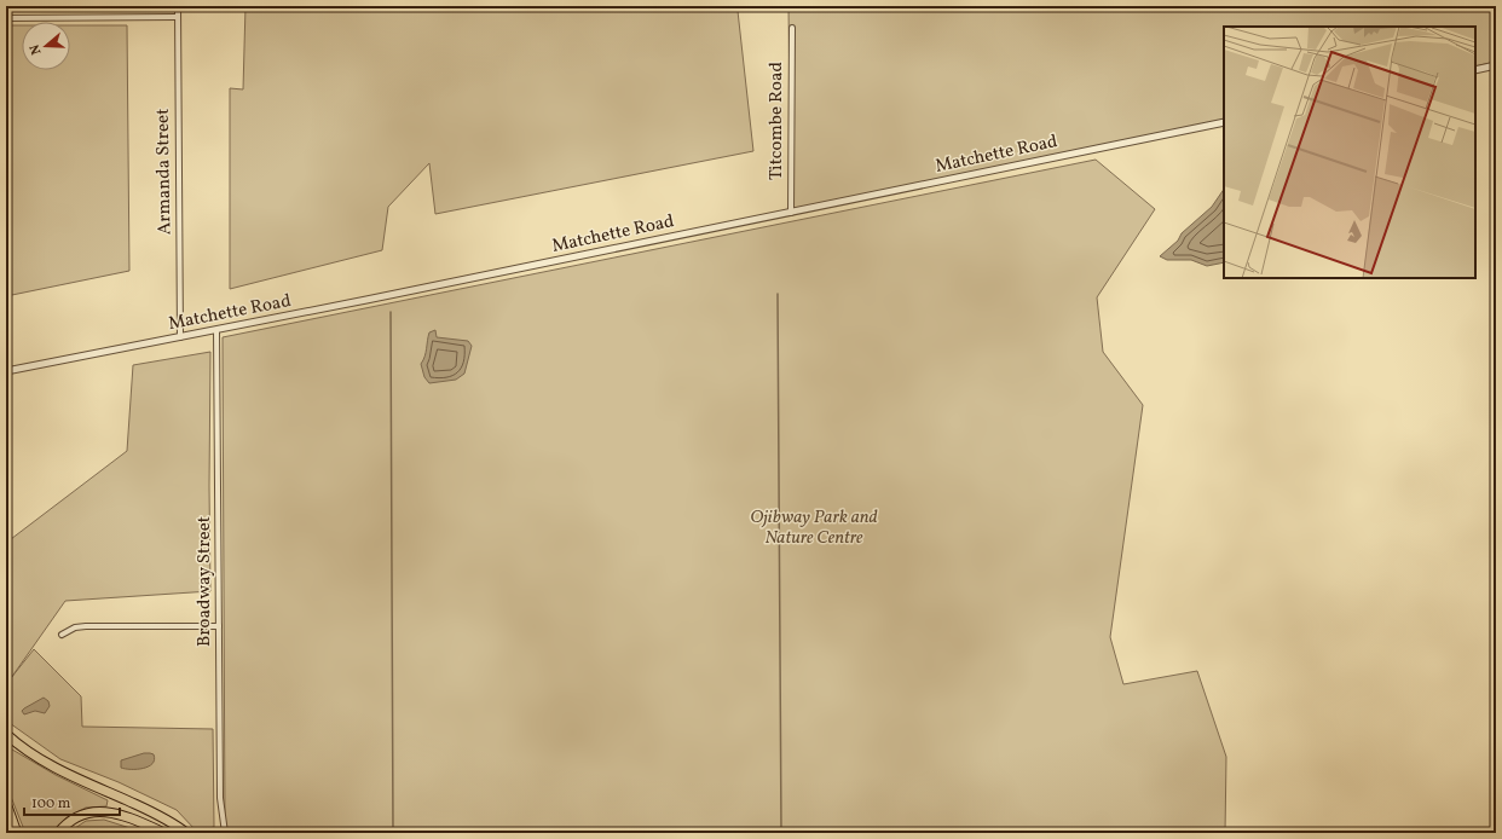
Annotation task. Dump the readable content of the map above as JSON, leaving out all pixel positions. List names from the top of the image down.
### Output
{
  "streets": {
    "street": [
      "Titcombe Road",
      "Matchette Road",
      "Armanda Street",
      "Broadway Street"
    ]
  },
  "crossings": [
    ["Titcombe Road", "Matchette Road"],
    ["Matchette Road", "Armanda Street"],
    ["Matchette Road", "Broadway Street"]
  ],
  "parks": ["Ojibway Park and Nature Centre"],
  "scale_bar": "100 m",
  "north": "left"
}
